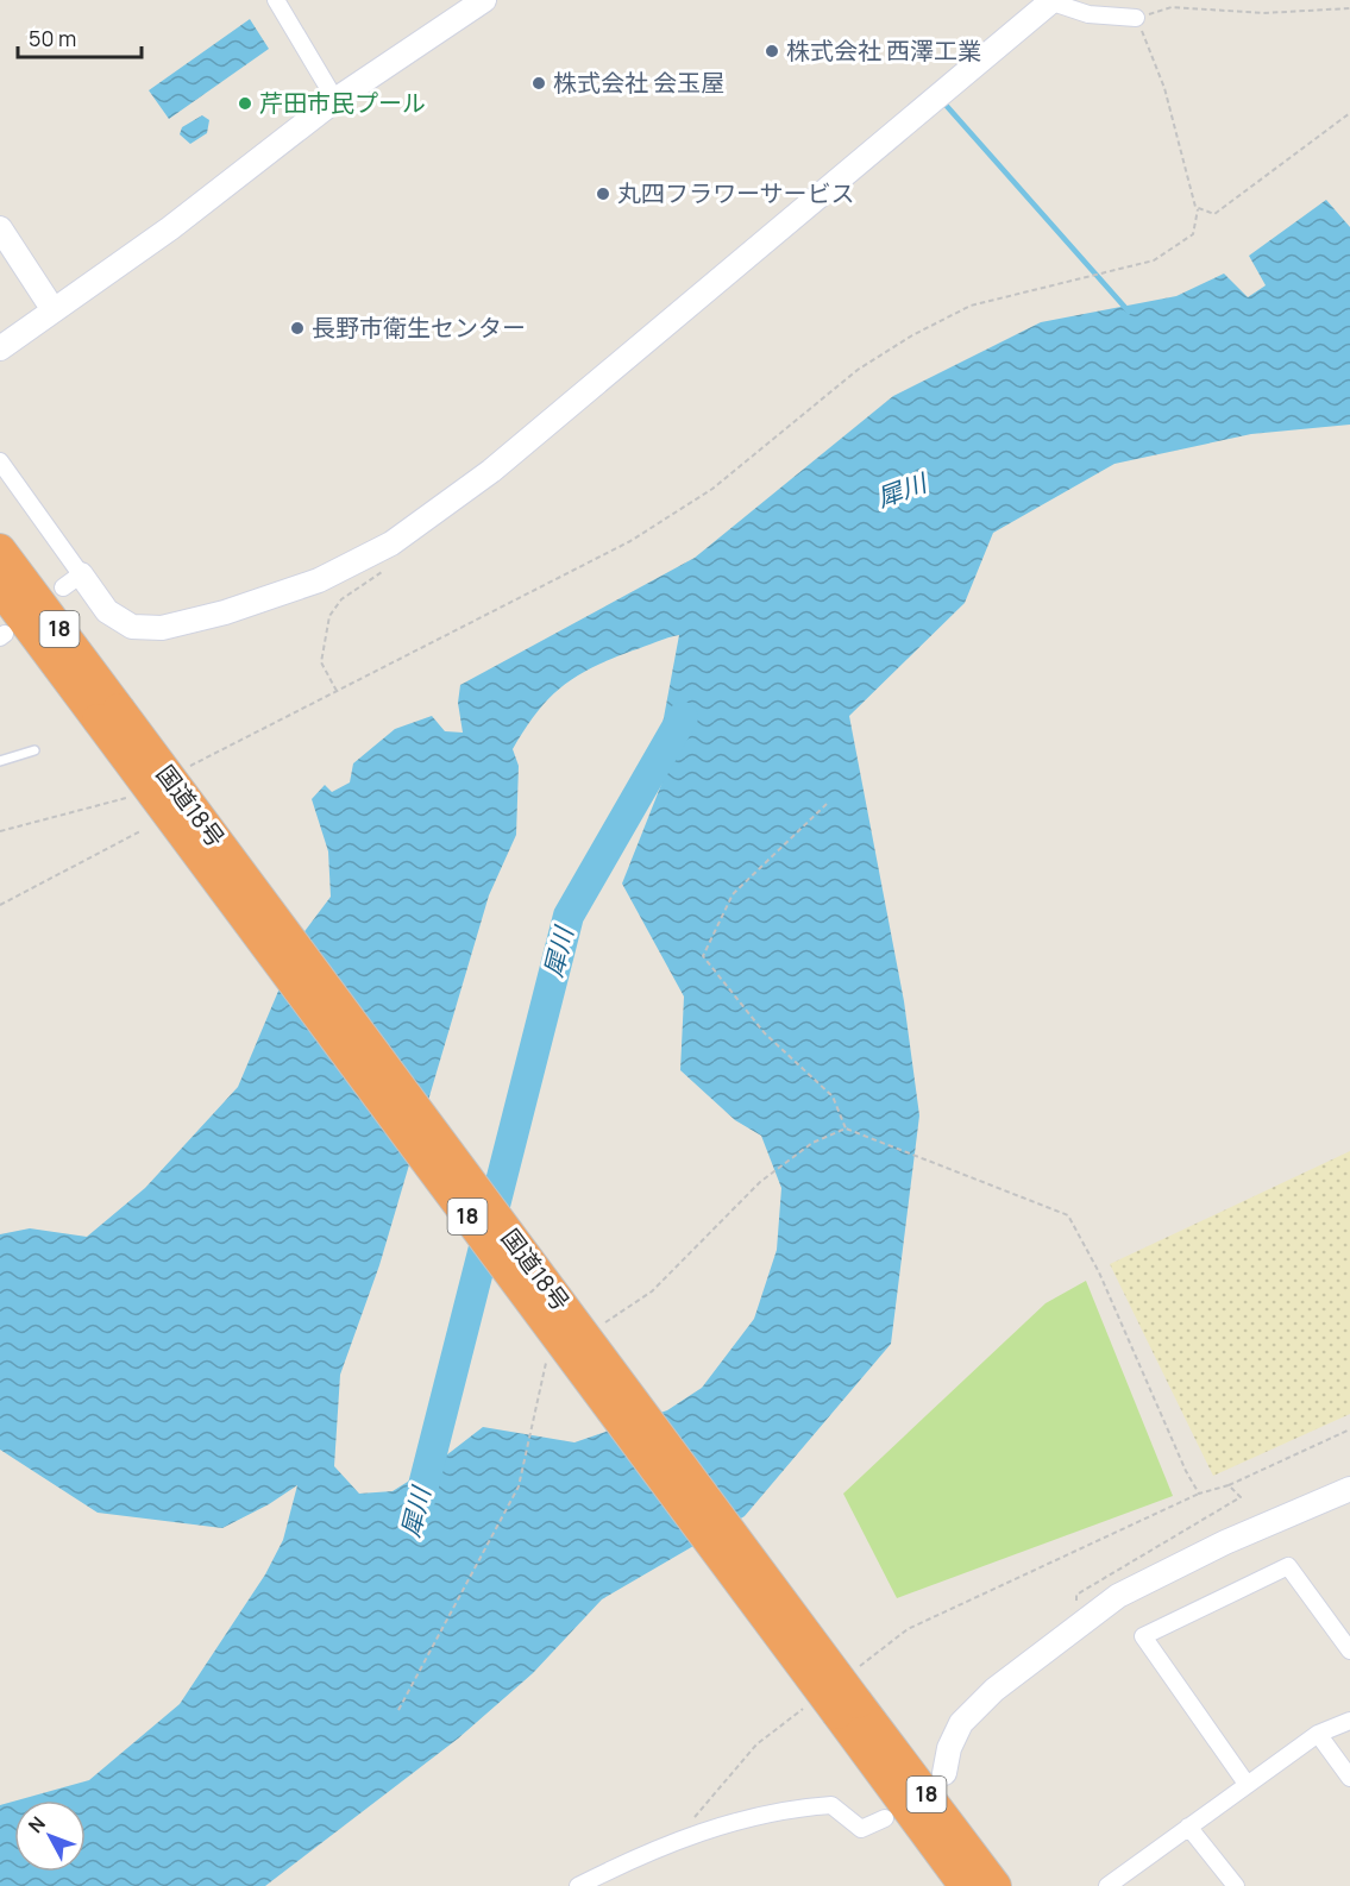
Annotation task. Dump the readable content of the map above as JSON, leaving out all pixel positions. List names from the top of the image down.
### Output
{
  "streets": {
    "highway": ["18", "国道18号"]
  },
  "water": ["犀川"],
  "places": [
    "株式会社 西澤工業",
    "株式会社 会玉屋",
    "芹田市民プール",
    "丸四フラワーサービス",
    "長野市衛生センター"
  ],
  "scale_bar": "50 m",
  "north": "top left"
}
